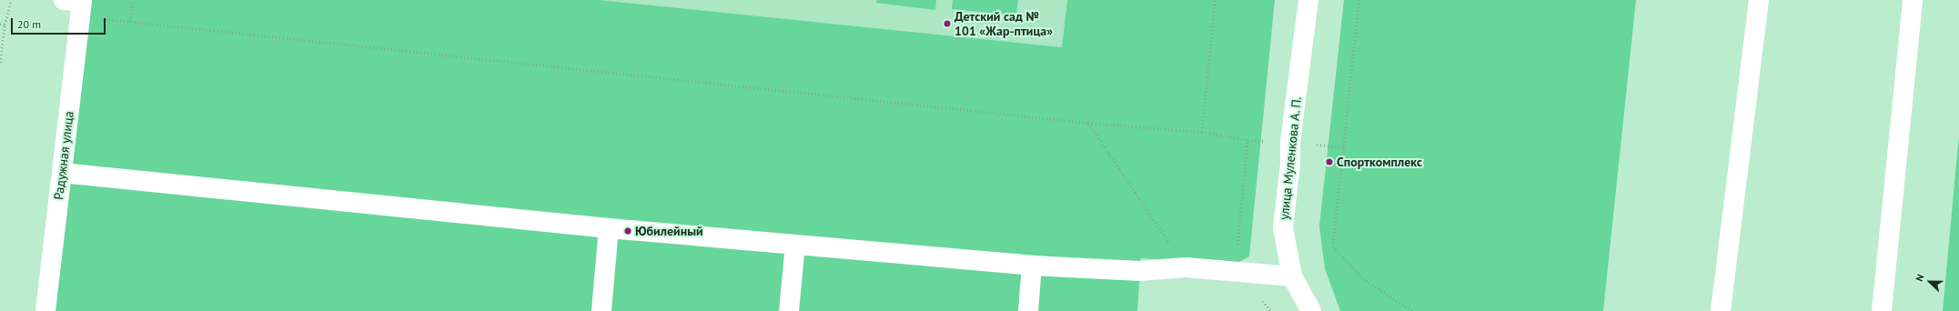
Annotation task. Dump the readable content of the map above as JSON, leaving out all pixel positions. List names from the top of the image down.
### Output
{
  "streets": {
    "street": ["Радужная улица", "улица Муленкова А. П."]
  },
  "places": ["Детский сад № 101 «Жар-птица»", "Спорткомплекс", "Юбилейный"],
  "scale_bar": "20 m",
  "north": "left"
}
